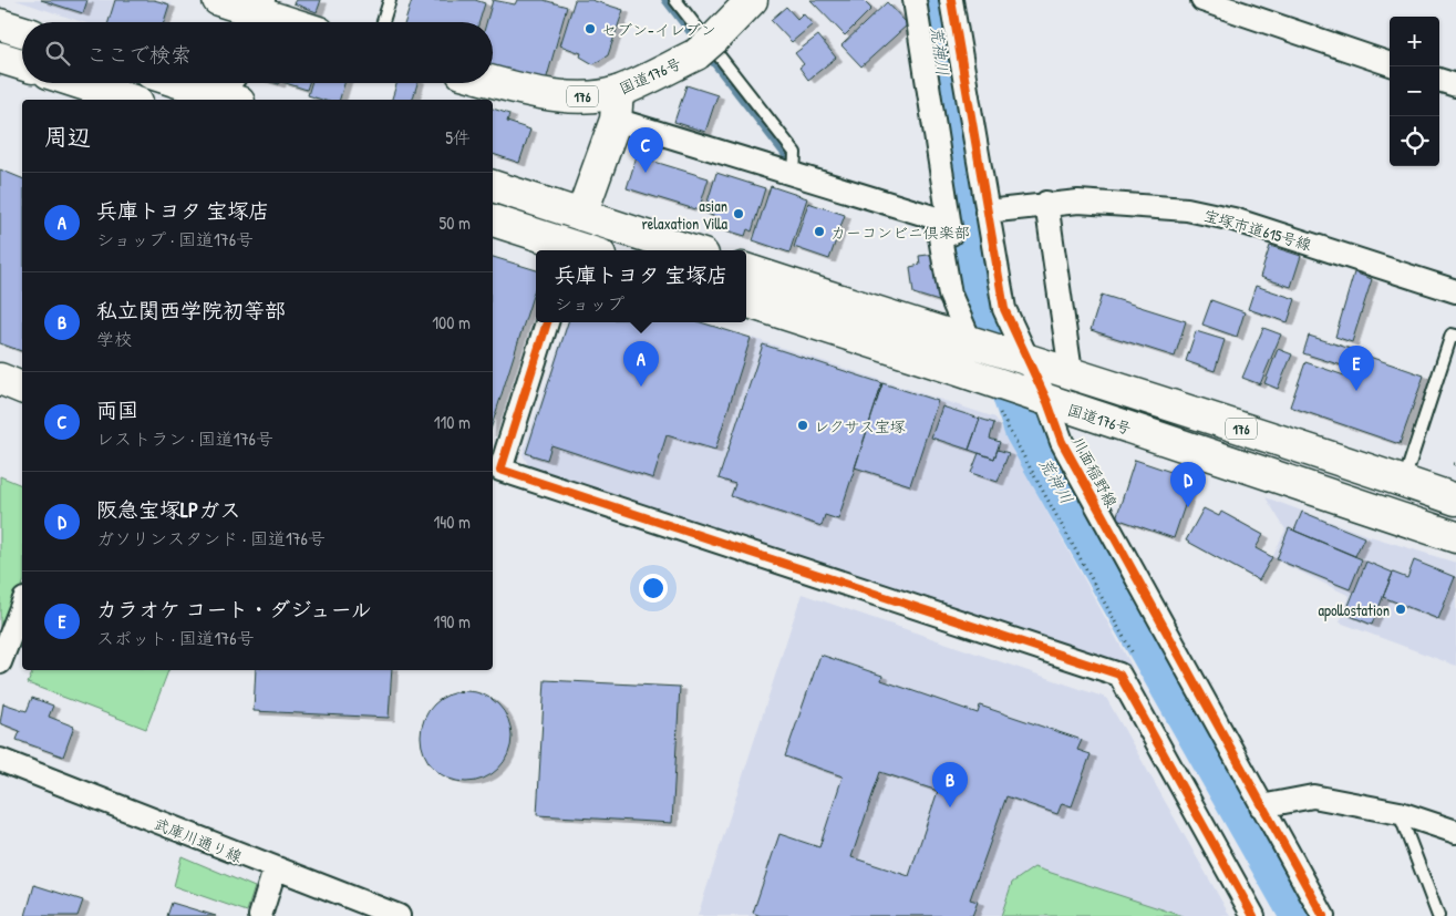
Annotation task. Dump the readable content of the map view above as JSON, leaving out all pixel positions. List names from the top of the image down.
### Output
{
  "streets": {
    "main road": ["国道176号", "176"],
    "street": ["宝塚市道615号線", "川面稲野線", "武庫川通り線"]
  },
  "crossings": [
    ["国道176号", "川面稲野線"],
    ["176", "川面稲野線"],
    ["宝塚市道615号線", "川面稲野線"]
  ],
  "water": ["荒神川"],
  "places": [
    "セブン-イレブン",
    "asian relaxation Villa",
    "カーコンビニ倶楽部",
    "レクサス宝塚",
    "apollostation"
  ],
  "page": {
    "map_buttons": ["+", "−"],
    "search": "ここで検索",
    "heading": ["周辺", "5件"],
    "pins": [
      "C",
      "A",
      "E",
      "D",
      "B"
    ],
    "list": [
      {
        "mark": "A",
        "name": "兵庫トヨタ 宝塚店",
        "note": "ショップ · 国道176号",
        "value": "50 m"
      },
      {
        "mark": "B",
        "name": "私立関西学院初等部",
        "note": "学校",
        "value": "100 m"
      },
      {
        "mark": "C",
        "name": "両国",
        "note": "レストラン · 国道176号",
        "value": "110 m"
      },
      {
        "mark": "D",
        "name": "阪急宝塚LPガス",
        "note": "ガソリンスタンド · 国道176号",
        "value": "140 m"
      },
      {
        "mark": "E",
        "name": "カラオケ コート・ダジュール",
        "note": "スポット · 国道176号",
        "value": "190 m"
      }
    ],
    "popup": ["兵庫トヨタ 宝塚店", "ショップ"]
  }
}
